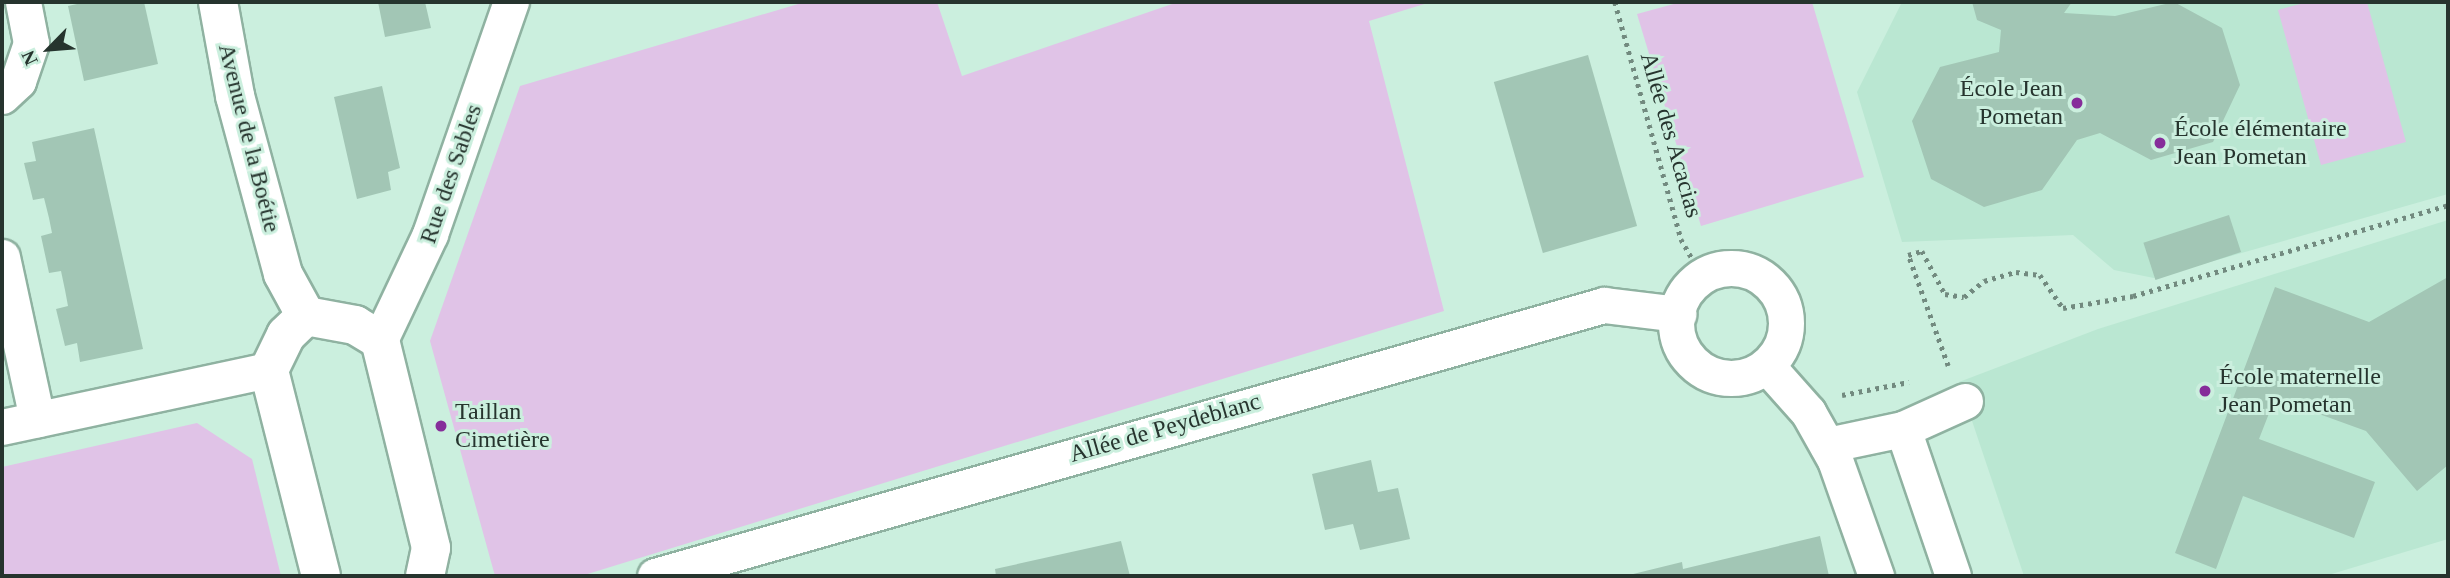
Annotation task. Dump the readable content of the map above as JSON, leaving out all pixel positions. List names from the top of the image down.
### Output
{
  "streets": {
    "main road": ["Avenue de la Boétie"],
    "street": ["Rue des Sables", "Allée de Peydeblanc"],
    "path": ["Allée des Acacias"]
  },
  "crossings": [
    ["Allée des Acacias", "Allée de Peydeblanc"]
  ],
  "places": [
    "École Jean Pometan",
    "École élémentaire Jean Pometan",
    "École maternelle Jean Pometan",
    "Taillan Cimetière"
  ],
  "north": "bottom left"
}
